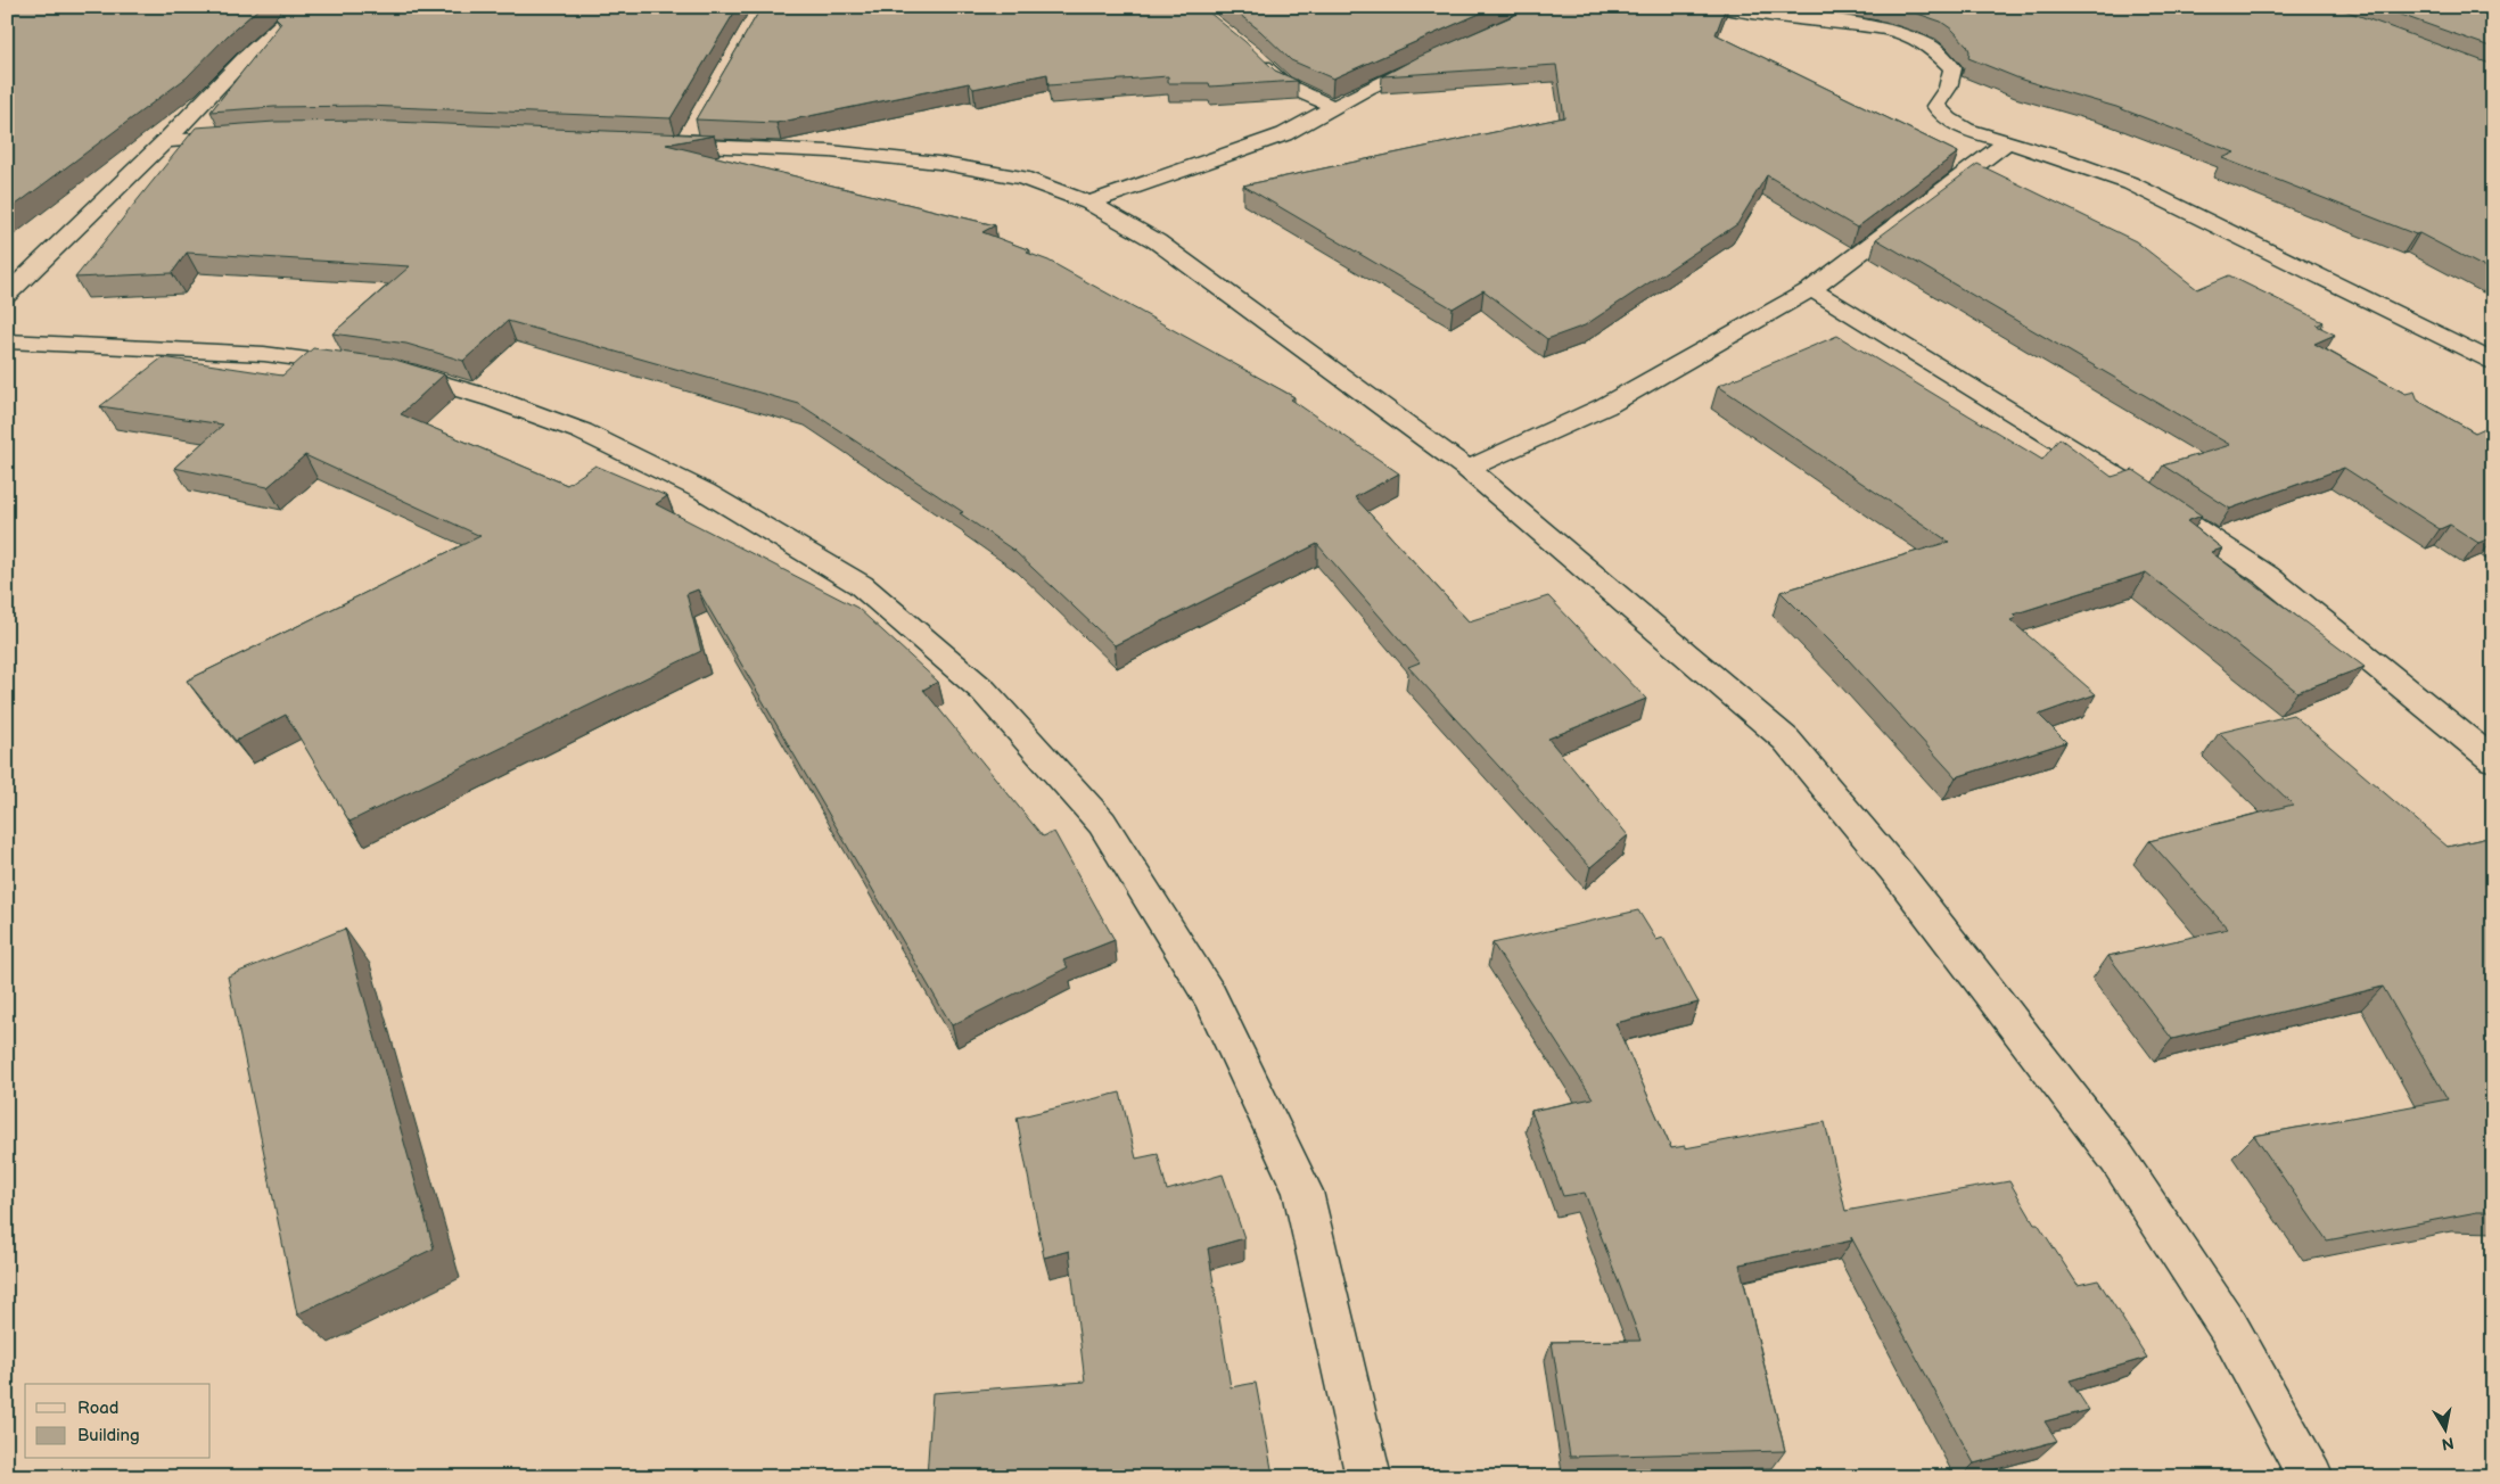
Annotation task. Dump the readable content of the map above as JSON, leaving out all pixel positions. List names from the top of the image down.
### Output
{
  "legend": ["Road", "Building"],
  "north": "bottom"
}
